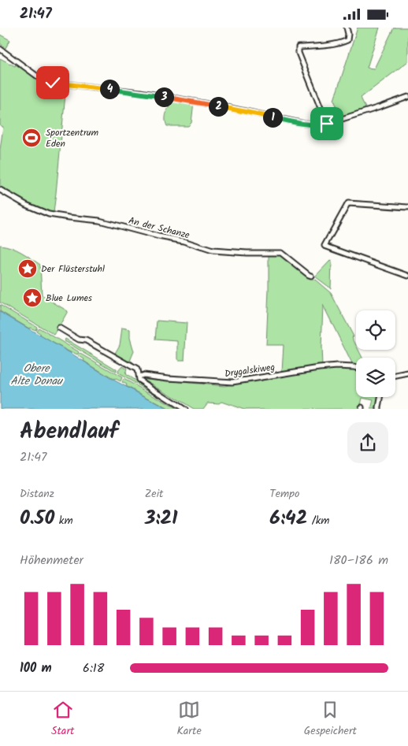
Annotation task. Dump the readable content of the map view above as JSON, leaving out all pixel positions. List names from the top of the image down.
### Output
{
  "streets": {
    "street": ["An der Schanze", "Drygalskiweg"]
  },
  "water": ["Obere Alte Donau"],
  "places": {
    "sports": ["Sportzentrum Eden"],
    "place": ["Der Flüsterstuhl", "Blue Lumes"]
  },
  "page": {
    "status": "21:47",
    "pins": [
      "4",
      "3",
      "2",
      "1"
    ],
    "heading": ["Abendlauf", "21:47"],
    "stats": [
      ["Distanz", "0.50 km"],
      ["Zeit", "3:21"],
      ["Tempo", "6:42 /km"]
    ],
    "chart": ["Höhenmeter", "180–186 m"],
    "list": [
      {
        "name": "100 m",
        "note": "6:18"
      }
    ],
    "tabs": ["Start", "Karte", "Gespeichert"]
  }
}
